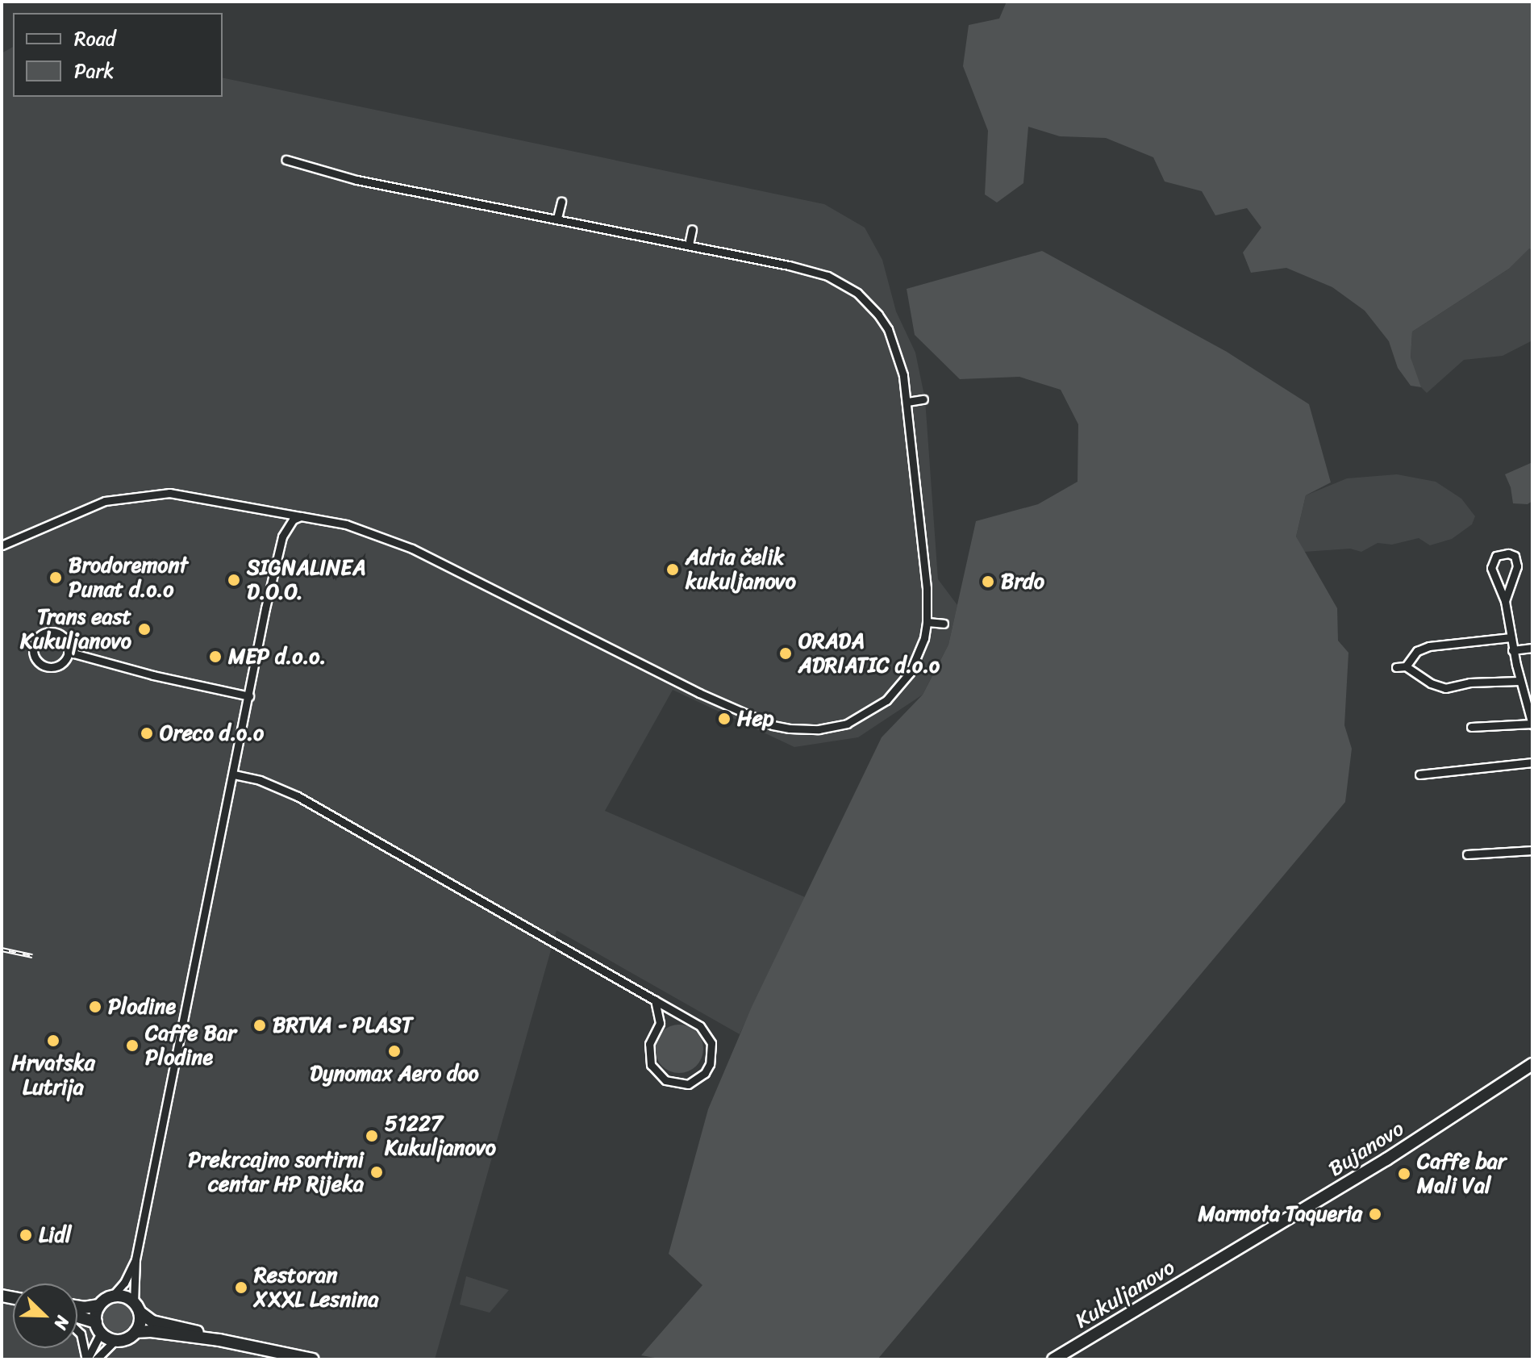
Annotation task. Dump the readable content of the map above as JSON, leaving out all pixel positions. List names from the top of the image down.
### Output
{
  "streets": {
    "main road": ["Bujanovo", "Kukuljanovo"]
  },
  "crossings": [
    ["Bujanovo", "Kukuljanovo"]
  ],
  "places": [
    "Adria čelik kukuljanovo",
    "Brodoremont Punat d.o.o",
    "SIGNALINEA D.O.O.",
    "Brdo",
    "Trans east Kukuljanovo",
    "ORADA ADRIATIC d.o.o",
    "MEP d.o.o.",
    "Hep",
    "Oreco d.o.o",
    "Plodine",
    "BRTVA - PLAST",
    "Hrvatska Lutrija",
    "Caffe Bar Plodine",
    "Dynomax Aero doo",
    "51227 Kukuljanovo",
    "Prekrcajno sortirni centar HP Rijeka",
    "Caffe bar Mali Val",
    "Marmota Taqueria",
    "Lidl",
    "Restoran XXXL Lesnina"
  ],
  "legend": ["Road", "Park"],
  "north": "bottom right"
}
